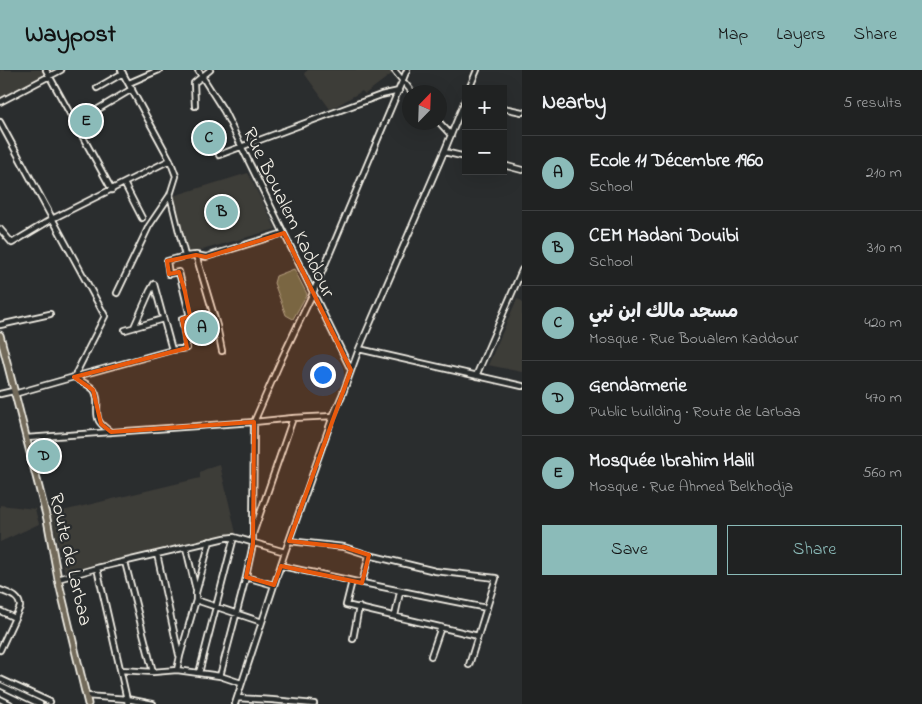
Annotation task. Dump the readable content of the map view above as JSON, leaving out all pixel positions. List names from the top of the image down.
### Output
{
  "streets": {
    "main road": ["Route de Larbaa"],
    "street": ["Rue Boualem Kaddour"]
  },
  "north": "top right",
  "page": {
    "header": "Waypost",
    "nav": ["Map", "Layers", "Share"],
    "heading": ["Nearby", "5 results"],
    "map_buttons": ["+", "−"],
    "pins": [
      "E",
      "C",
      "B",
      "A",
      "D"
    ],
    "list": [
      {
        "mark": "A",
        "name": "Ecole 11 Décembre 1960",
        "note": "School",
        "value": "210 m"
      },
      {
        "mark": "B",
        "name": "CEM Madani Douibi",
        "note": "School",
        "value": "310 m"
      },
      {
        "mark": "C",
        "name": "مسجد مالك ابن نبي",
        "note": "Mosque · Rue Boualem Kaddour",
        "value": "420 m"
      },
      {
        "mark": "D",
        "name": "Gendarmerie",
        "note": "Public building · Route de Larbaa",
        "value": "470 m"
      },
      {
        "mark": "E",
        "name": "Mosquée Ibrahim Halil",
        "note": "Mosque · Rue Ahmed Belkhodja",
        "value": "560 m"
      }
    ],
    "buttons": ["Save", "Share"]
  }
}
